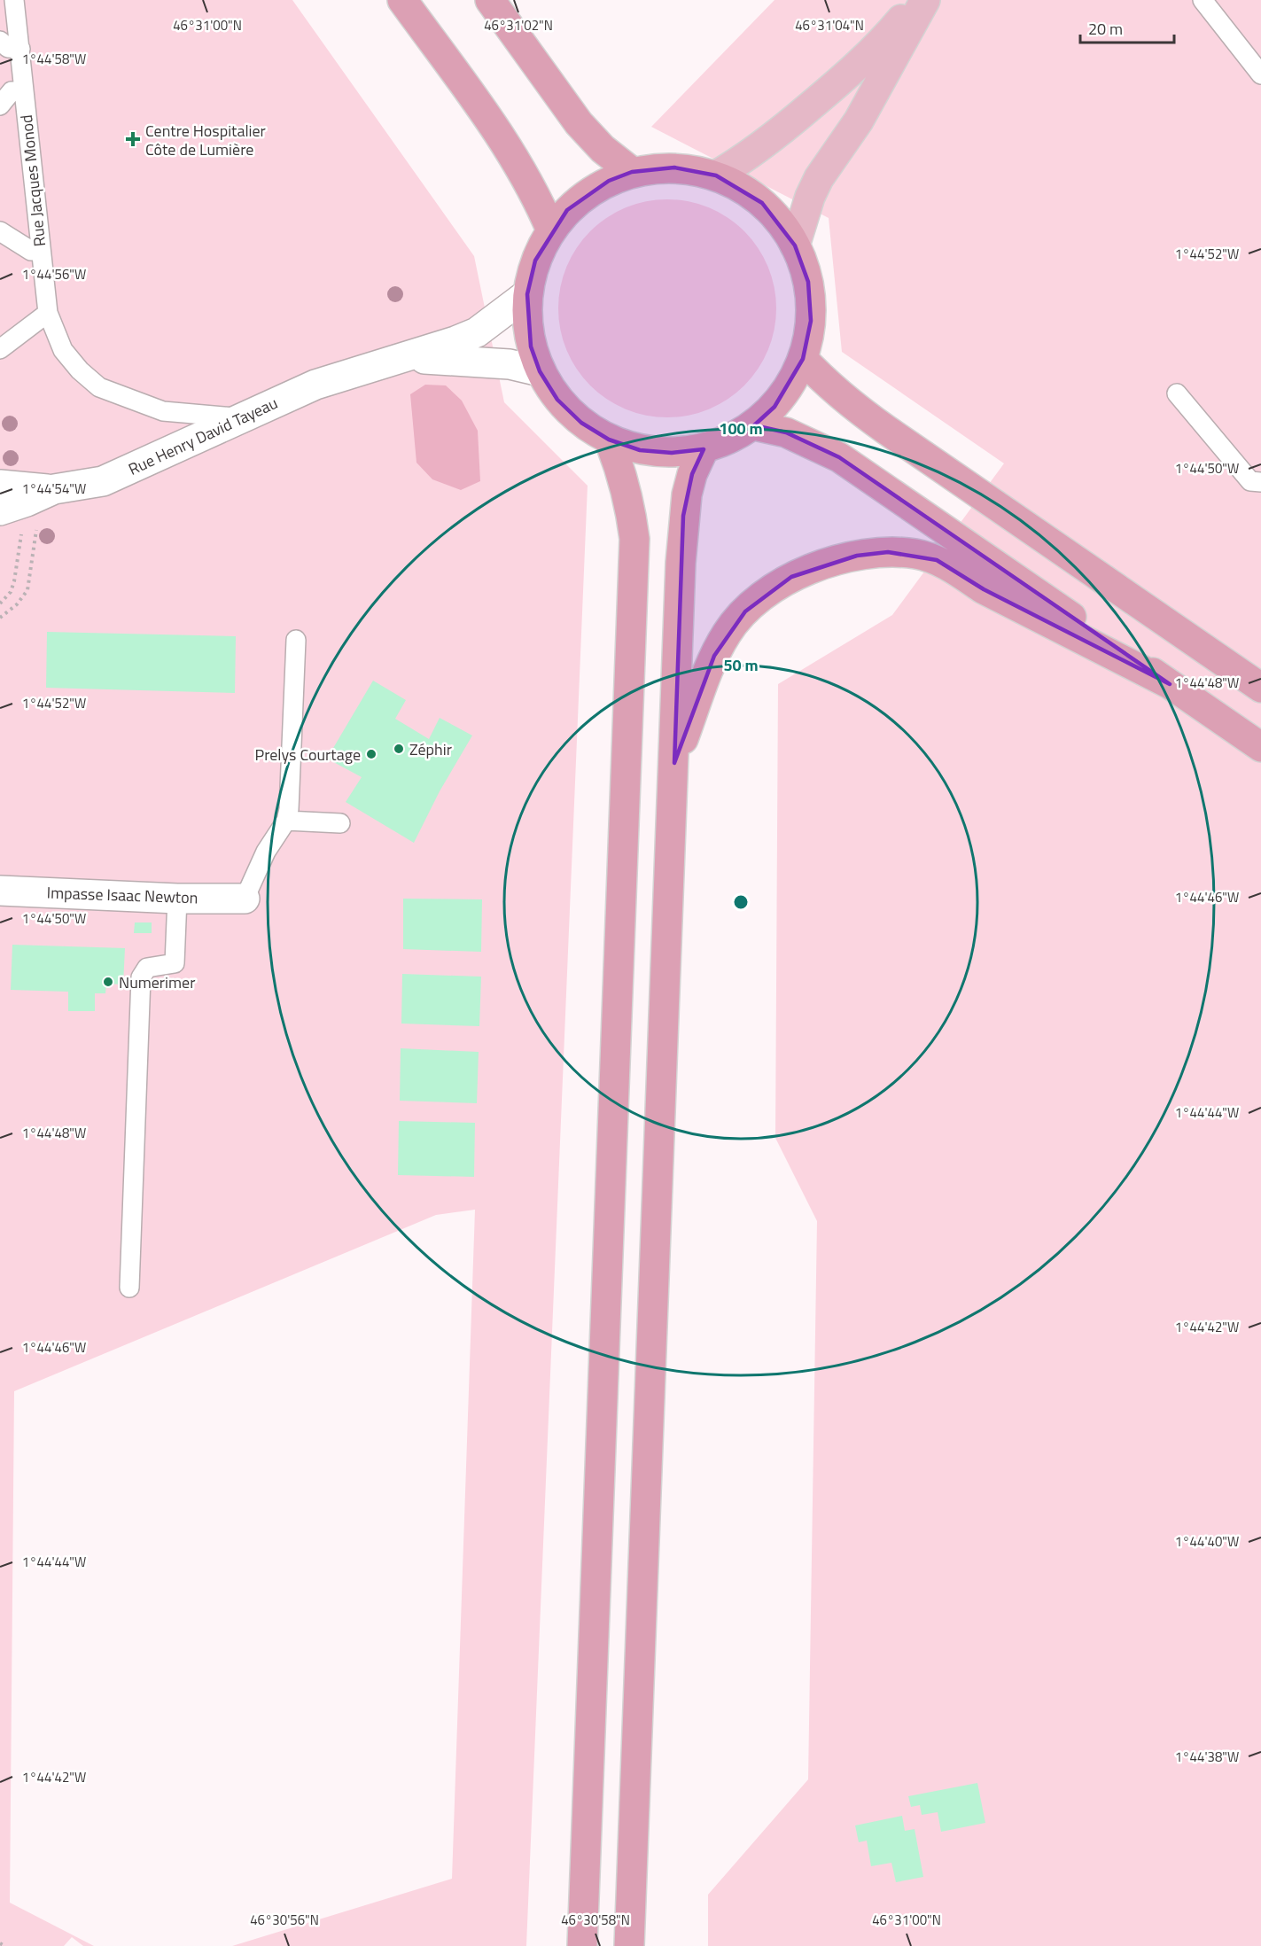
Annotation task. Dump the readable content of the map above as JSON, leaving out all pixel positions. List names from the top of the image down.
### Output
{
  "streets": {
    "street": ["Rue Henry David Tayeau", "Impasse Isaac Newton"],
    "lane": ["Rue Jacques Monod"]
  },
  "crossings": [
    ["Rue Jacques Monod", "Rue Henry David Tayeau"]
  ],
  "places": {
    "health": ["Centre Hospitalier Côte de Lumière"],
    "other": ["Zéphir", "Prelys Courtage", "Numerimer"]
  },
  "scale_bar": "20 m",
  "coordinates": [
    "46°31'00\"N",
    "46°31'02\"N",
    "46°31'04\"N",
    "1°44'58\"W",
    "1°44'52\"W",
    "1°44'56\"W",
    "1°44'50\"W",
    "1°44'54\"W",
    "1°44'48\"W",
    "1°44'46\"W",
    "1°44'44\"W",
    "1°44'42\"W",
    "1°44'40\"W",
    "1°44'38\"W",
    "46°30'56\"N",
    "46°30'58\"N"
  ],
  "rings": ["100 m", "50 m"]
}
